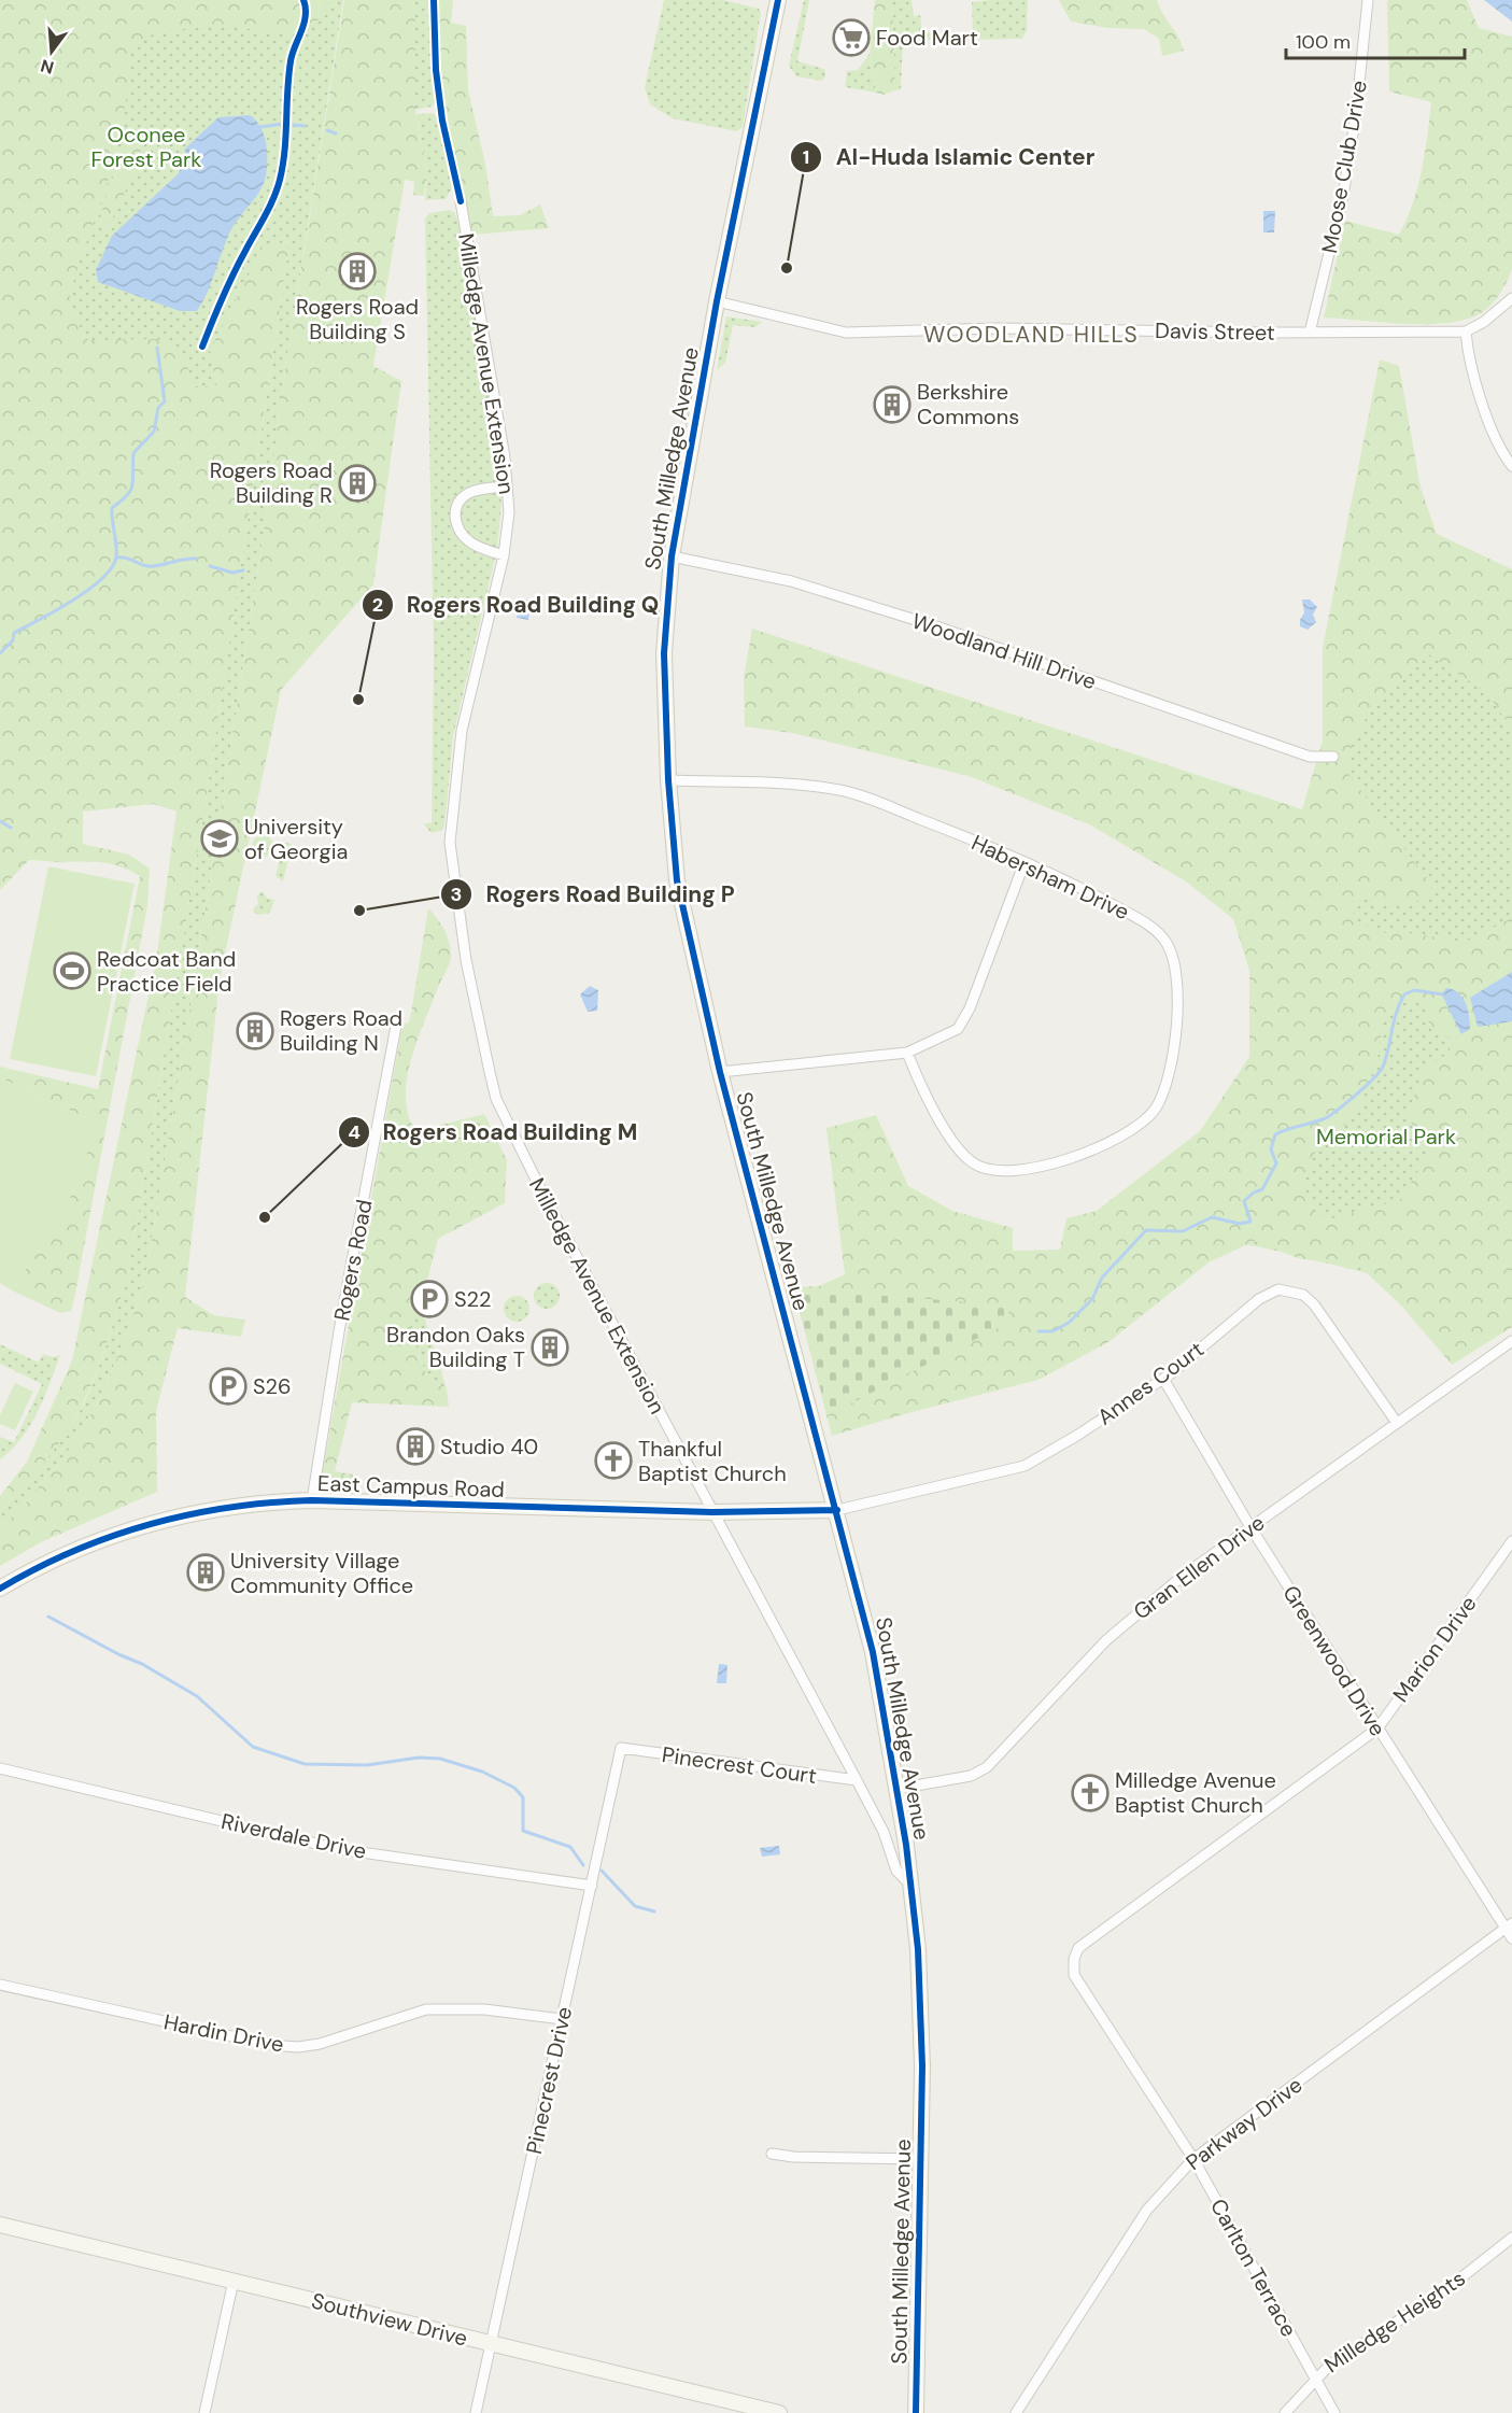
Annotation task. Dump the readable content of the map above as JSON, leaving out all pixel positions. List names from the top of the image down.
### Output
{
  "streets": {
    "main road": ["South Milledge Avenue", "East Campus Road", "Southview Drive"],
    "street": [
      "Moose Club Drive",
      "Davis Street",
      "Milledge Avenue Extension",
      "Woodland Hill Drive",
      "Habersham Drive",
      "Rogers Road",
      "Annes Court",
      "Gran Ellen Drive",
      "Marion Drive",
      "Greenwood Drive",
      "Pinecrest Court",
      "Riverdale Drive",
      "Hardin Drive",
      "Pinecrest Drive",
      "Parkway Drive",
      "Carlton Terrace",
      "Milledge Heights"
    ]
  },
  "crossings": [
    ["Moose Club Drive", "Davis Street"],
    ["Davis Street", "South Milledge Avenue"],
    ["Milledge Avenue Extension", "South Milledge Avenue"],
    ["Milledge Avenue Extension", "East Campus Road"],
    ["Milledge Avenue Extension", "Pinecrest Court"],
    ["South Milledge Avenue", "Woodland Hill Drive"],
    ["South Milledge Avenue", "Habersham Drive"],
    ["South Milledge Avenue", "Annes Court"],
    ["South Milledge Avenue", "East Campus Road"],
    ["South Milledge Avenue", "Gran Ellen Drive"],
    ["Rogers Road", "East Campus Road"],
    ["Annes Court", "East Campus Road"],
    ["Annes Court", "Gran Ellen Drive"],
    ["Annes Court", "Greenwood Drive"],
    ["Gran Ellen Drive", "Greenwood Drive"],
    ["Marion Drive", "Greenwood Drive"],
    ["Marion Drive", "Carlton Terrace"],
    ["Greenwood Drive", "Parkway Drive"],
    ["Pinecrest Court", "Pinecrest Drive"],
    ["Riverdale Drive", "Pinecrest Drive"],
    ["Hardin Drive", "Pinecrest Drive"],
    ["Pinecrest Drive", "Southview Drive"],
    ["Parkway Drive", "Carlton Terrace"],
    ["Carlton Terrace", "Milledge Heights"]
  ],
  "districts": ["WOODLAND HILLS"],
  "parks": ["Oconee Forest Park", "Memorial Park"],
  "places": {
    "supermarket": ["Food Mart"],
    "other": [
      "Al-Huda Islamic Center",
      "Rogers Road Building Q",
      "Rogers Road Building P",
      "Rogers Road Building M"
    ],
    "building": [
      "Rogers Road Building S",
      "Berkshire Commons",
      "Rogers Road Building R",
      "Rogers Road Building N",
      "Brandon Oaks Building T",
      "Studio 40",
      "University Village Community Office"
    ],
    "school or university": ["University of Georgia"],
    "sports": ["Redcoat Band Practice Field"],
    "parking": ["S22", "S26"],
    "church": ["Thankful Baptist Church", "Milledge Avenue Baptist Church"]
  },
  "scale_bar": "100 m",
  "north": "bottom"
}
